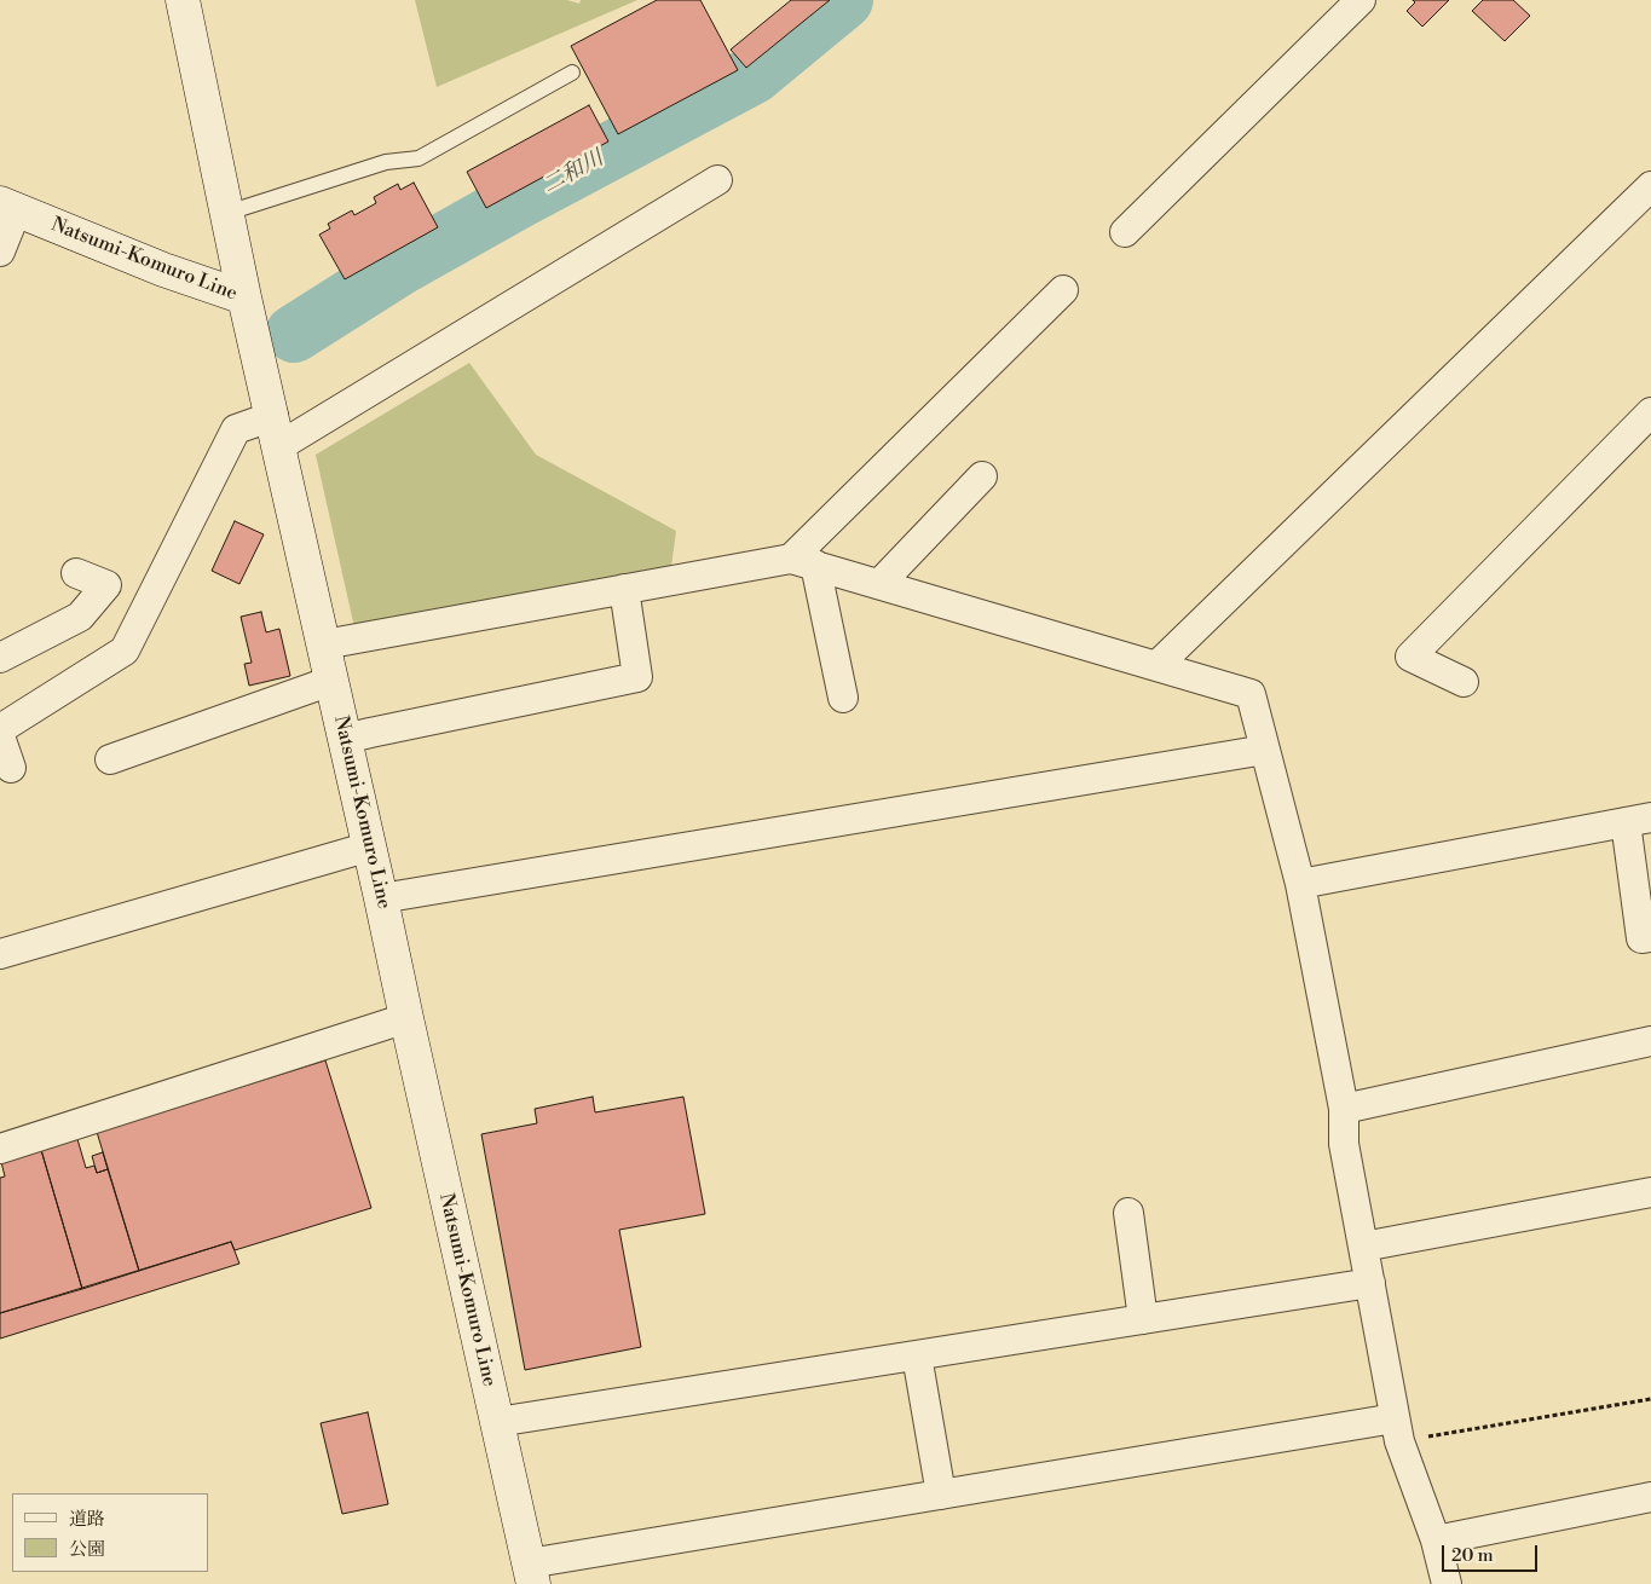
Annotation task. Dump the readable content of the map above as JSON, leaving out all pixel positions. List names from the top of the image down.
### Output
{
  "streets": {
    "main road": ["Natsumi-Komuro Line"]
  },
  "water": ["二和川"],
  "legend": ["道路", "公園"],
  "scale_bar": "20 m"
}
